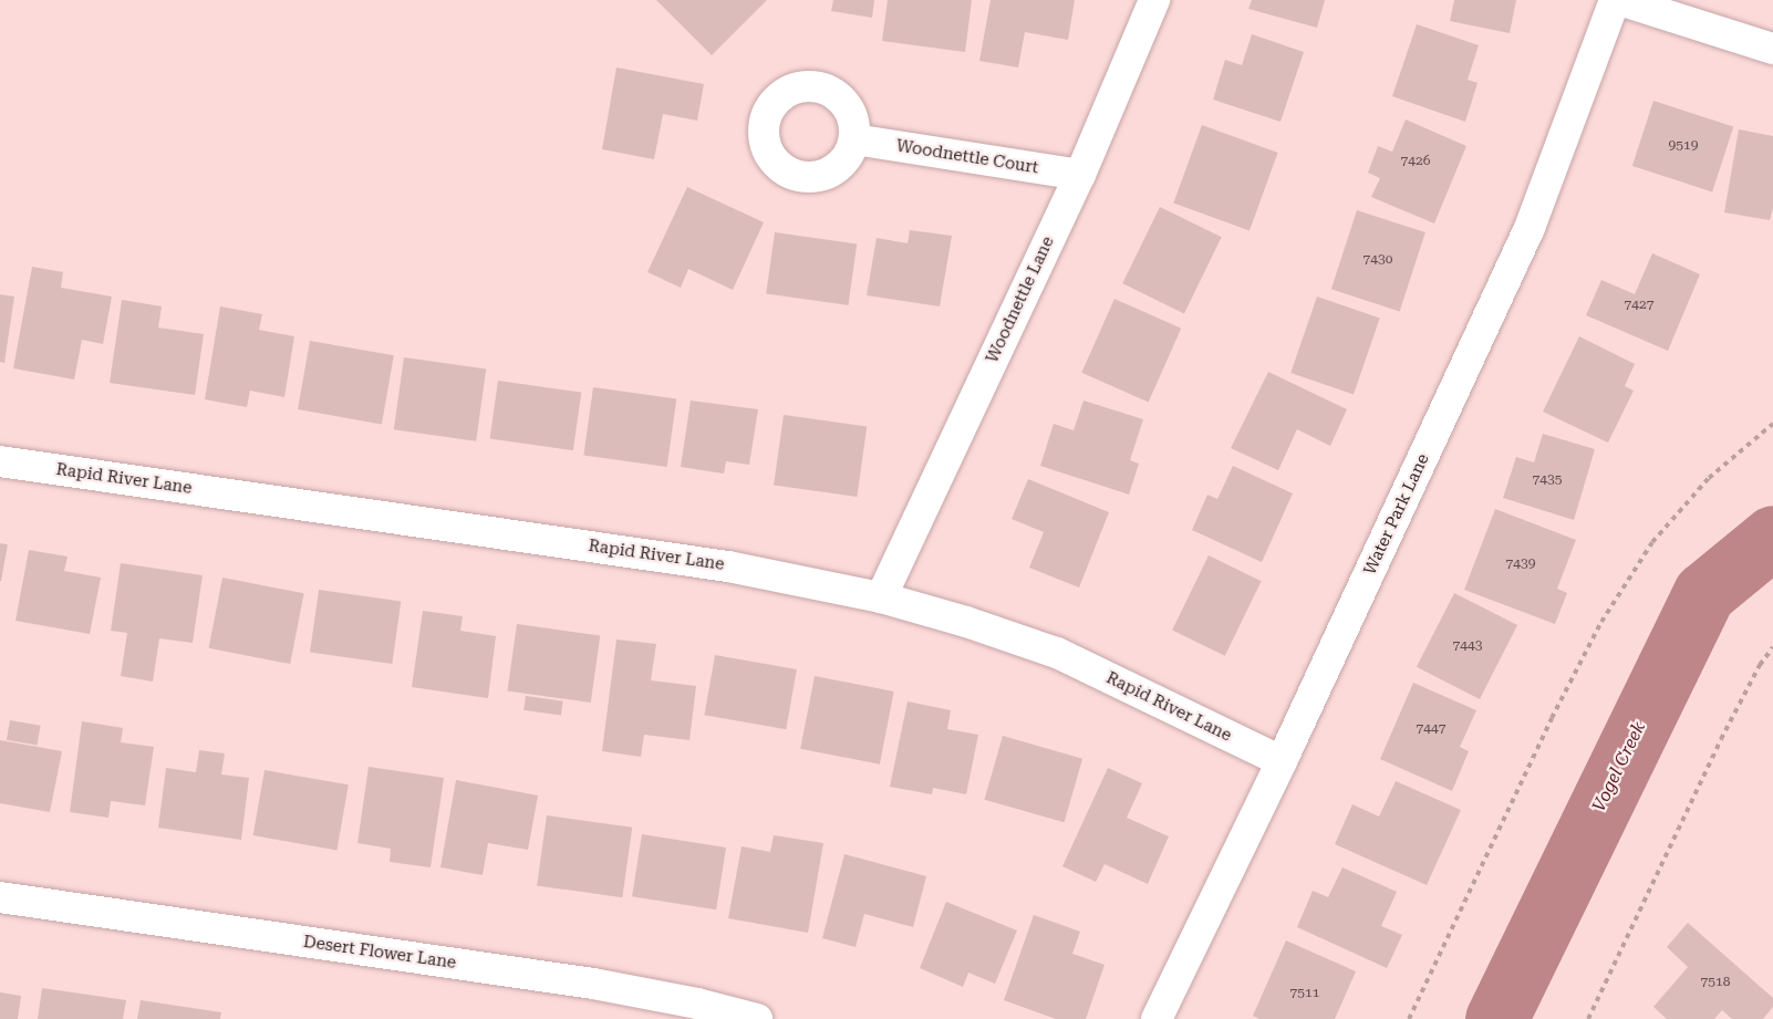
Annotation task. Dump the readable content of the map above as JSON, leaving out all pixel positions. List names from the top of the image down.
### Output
{
  "streets": {
    "street": [
      "Woodnettle Court",
      "Woodnettle Lane",
      "Rapid River Lane",
      "Water Park Lane",
      "Desert Flower Lane"
    ]
  },
  "crossings": [
    ["Woodnettle Court", "Woodnettle Lane"],
    ["Woodnettle Lane", "Rapid River Lane"],
    ["Rapid River Lane", "Water Park Lane"]
  ],
  "water": ["Vogel Creek"],
  "house_numbers": [
    "9519",
    "7426",
    "7430",
    "7427",
    "7435",
    "7439",
    "7443",
    "7447",
    "7518",
    "7511"
  ]
}
